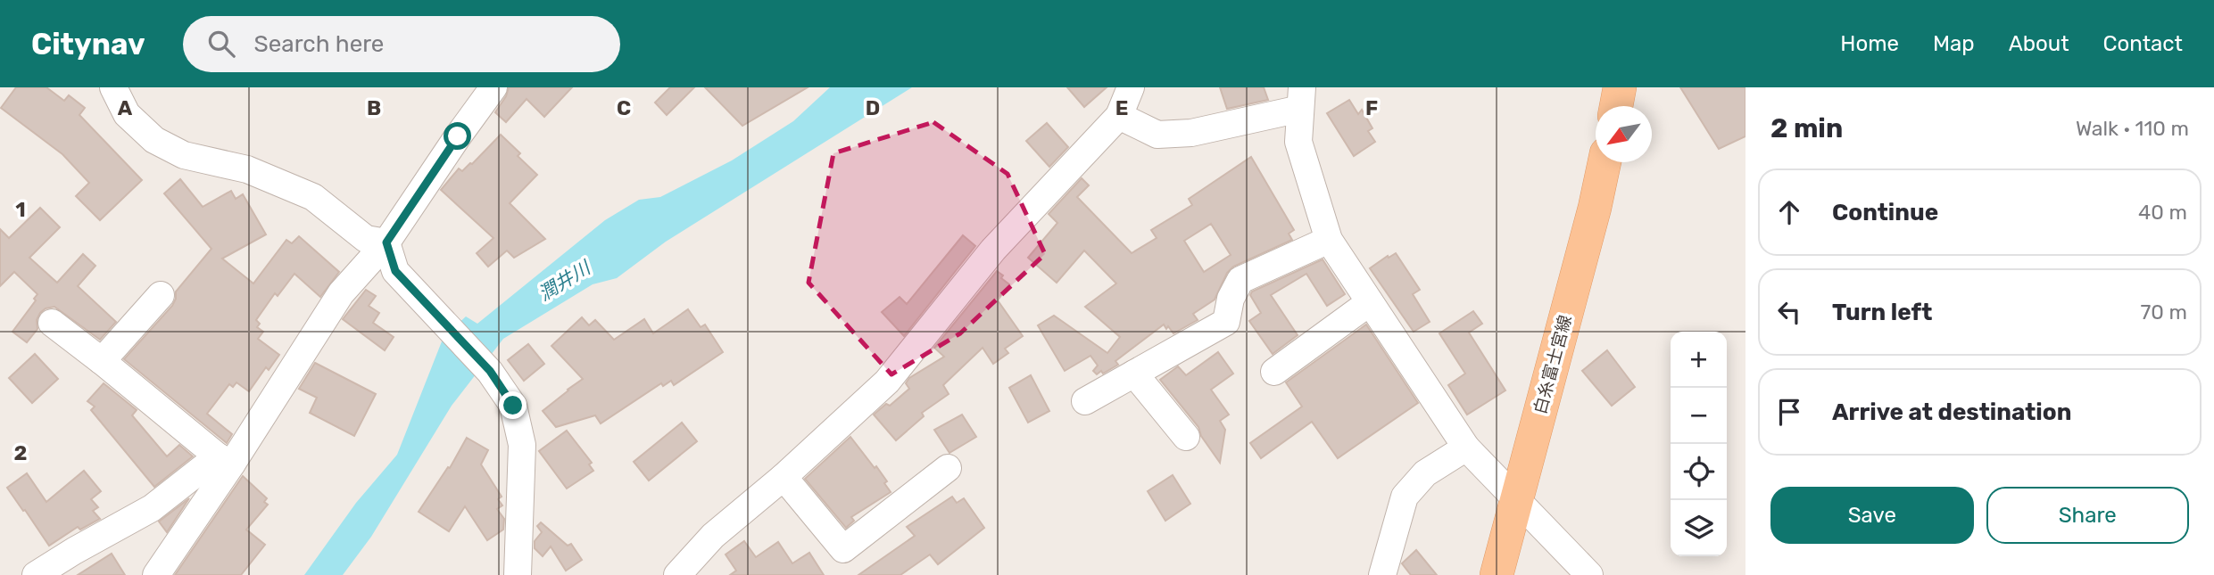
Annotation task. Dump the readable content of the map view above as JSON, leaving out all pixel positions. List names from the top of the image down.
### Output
{
  "streets": {
    "main road": ["白糸富士宮線"]
  },
  "water": ["潤井川"],
  "north": "bottom left",
  "page": {
    "header": "Citynav",
    "search": "Search here",
    "nav": [
      "Home",
      "Map",
      "About",
      "Contact"
    ],
    "heading": ["2 min", "Walk · 110 m"],
    "list": [
      ["Continue", "40 m"],
      ["Turn left", "70 m"],
      "Arrive at destination"
    ],
    "map_buttons": ["+", "−"],
    "buttons": ["Save", "Share"]
  },
  "grid": {
    "columns": [
      "A",
      "B",
      "C",
      "D",
      "E",
      "F"
    ],
    "rows": ["1", "2"]
  }
}
